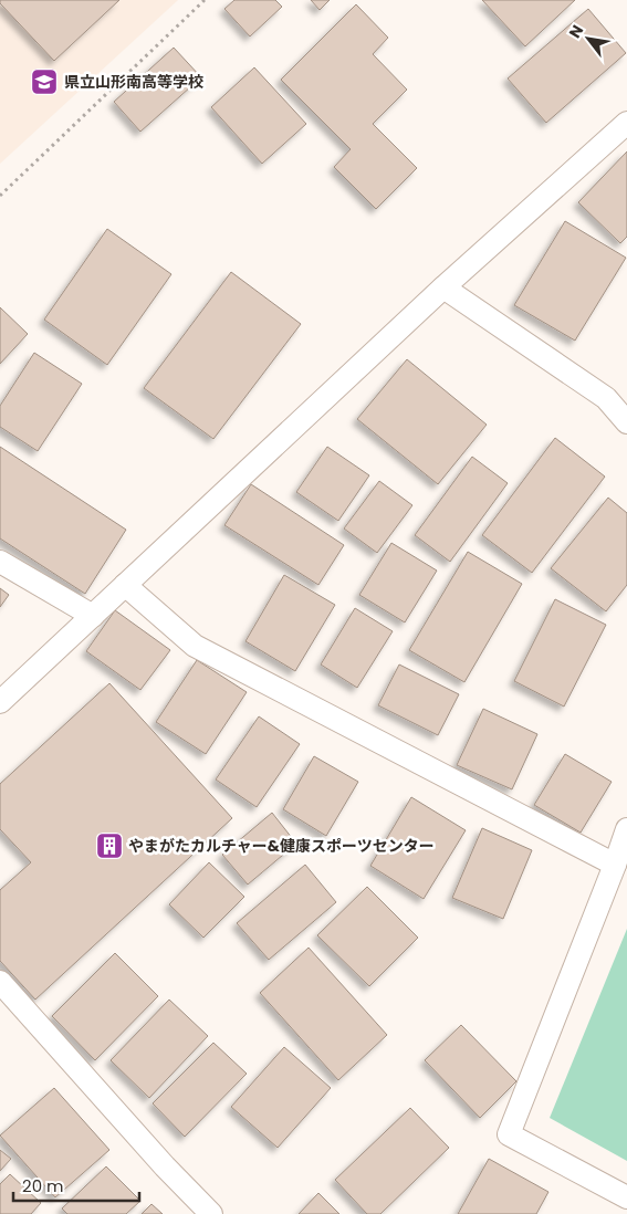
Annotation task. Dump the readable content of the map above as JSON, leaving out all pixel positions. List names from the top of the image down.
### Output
{
  "places": {
    "school or university": ["県立山形南高等学校"],
    "building": ["やまがたカルチャー&健康スポーツセンター"]
  },
  "scale_bar": "20 m",
  "north": "top left"
}
